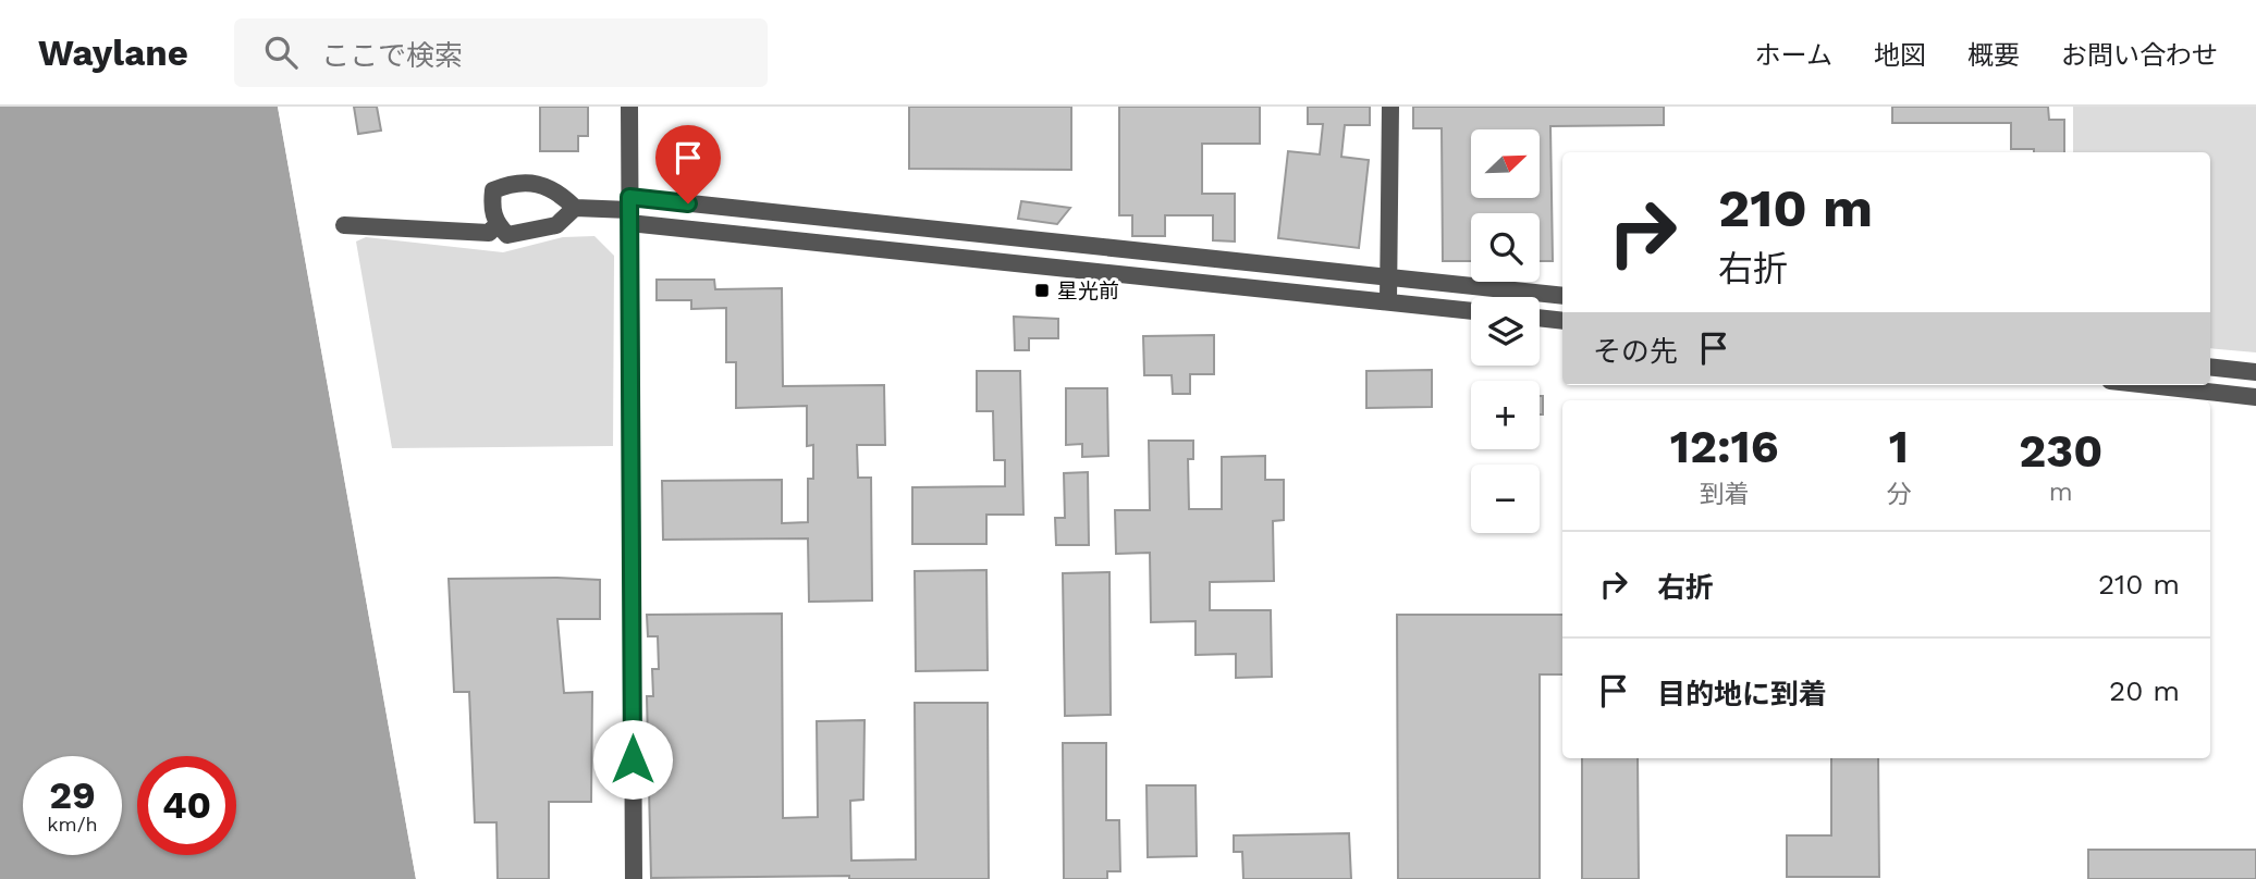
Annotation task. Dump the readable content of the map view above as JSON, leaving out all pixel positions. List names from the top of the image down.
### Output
{
  "places": {
    "transit": ["星光前"]
  },
  "north": "top right",
  "page": {
    "header": "Waylane",
    "search": "ここで検索",
    "nav": [
      "ホーム",
      "地図",
      "概要",
      "お問い合わせ"
    ],
    "map_buttons": ["+", "−"],
    "turn": ["210 m", "右折"],
    "then": "その先",
    "eta": [
      "12:16",
      "到着",
      "1",
      "分",
      "230",
      "m"
    ],
    "list": [
      {
        "name": "右折",
        "value": "210 m"
      },
      {
        "name": "目的地に到着",
        "value": "20 m"
      }
    ],
    "speed": "29 km/h",
    "limit": "40"
  }
}
